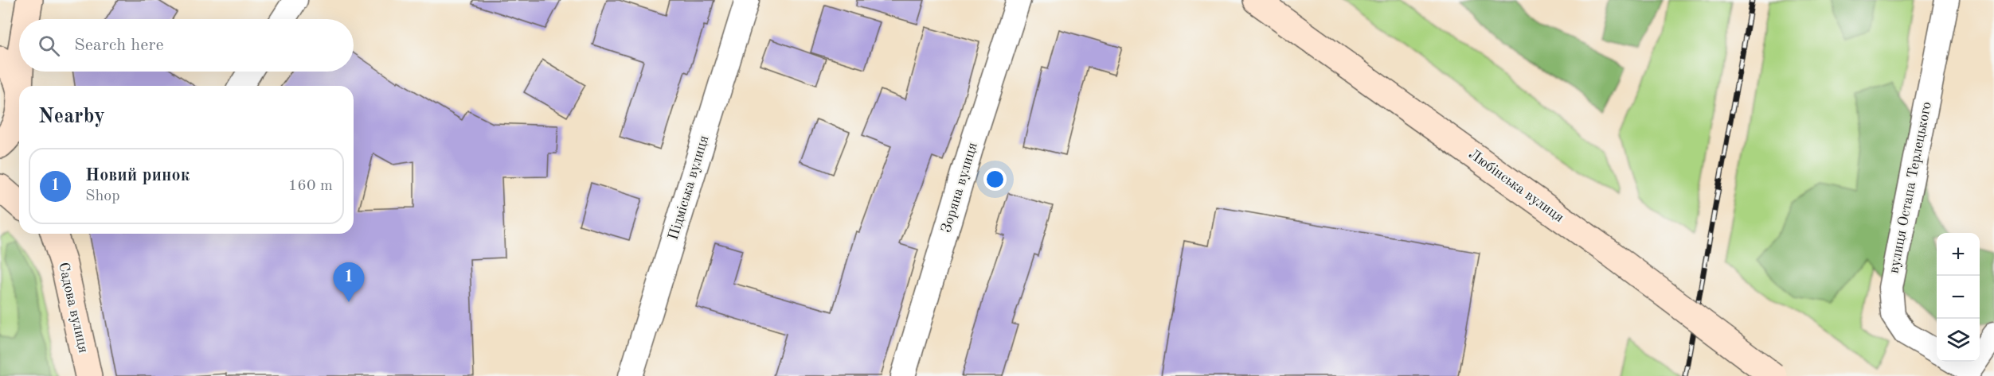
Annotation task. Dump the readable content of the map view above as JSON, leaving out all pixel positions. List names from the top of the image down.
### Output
{
  "streets": {
    "main road": ["Любінська вулиця", "Садова вулиця"],
    "street": ["Підміська вулиця", "Зоряна вулиця", "вулиця Остапа Терлецького"]
  },
  "page": {
    "search": "Search here",
    "heading": "Nearby",
    "list": [
      {
        "mark": "1",
        "name": "Новий ринок",
        "note": "Shop",
        "value": "160 m"
      }
    ],
    "map_buttons": ["+", "−"],
    "pins": "1"
  }
}
